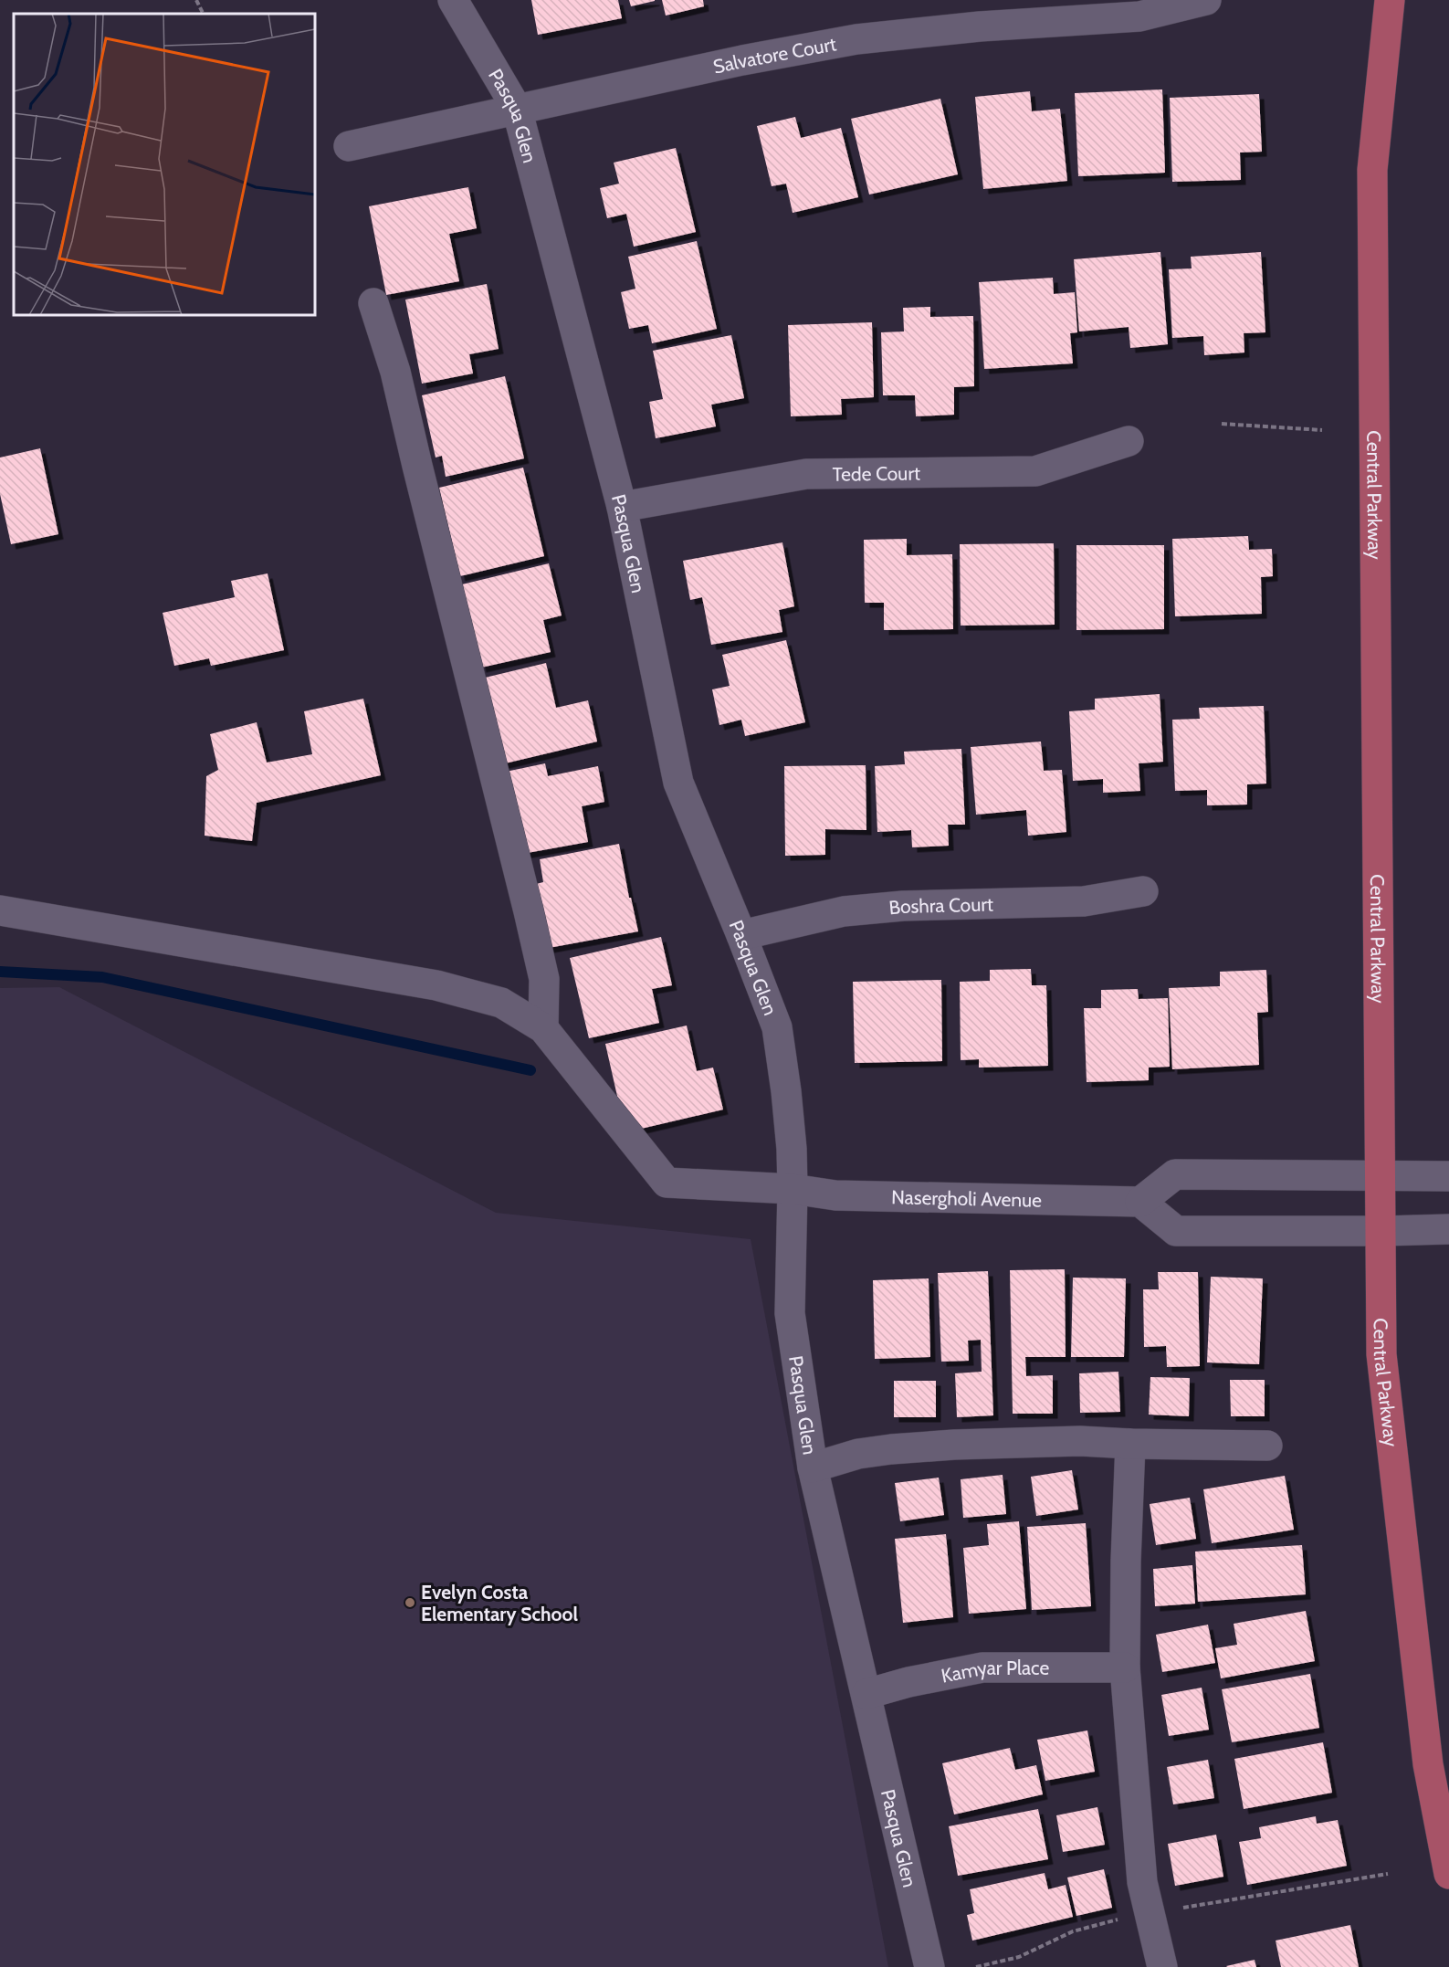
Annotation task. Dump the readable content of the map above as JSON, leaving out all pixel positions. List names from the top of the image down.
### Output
{
  "streets": {
    "main road": ["Central Parkway"],
    "street": [
      "Salvatore Court",
      "Pasqua Glen",
      "Tede Court",
      "Boshra Court",
      "Nasergholi Avenue",
      "Kamyar Place"
    ]
  },
  "crossings": [
    ["Salvatore Court", "Pasqua Glen"],
    ["Pasqua Glen", "Tede Court"],
    ["Pasqua Glen", "Boshra Court"],
    ["Pasqua Glen", "Nasergholi Avenue"],
    ["Pasqua Glen", "Kamyar Place"]
  ],
  "places": ["Evelyn Costa Elementary School"]
}
